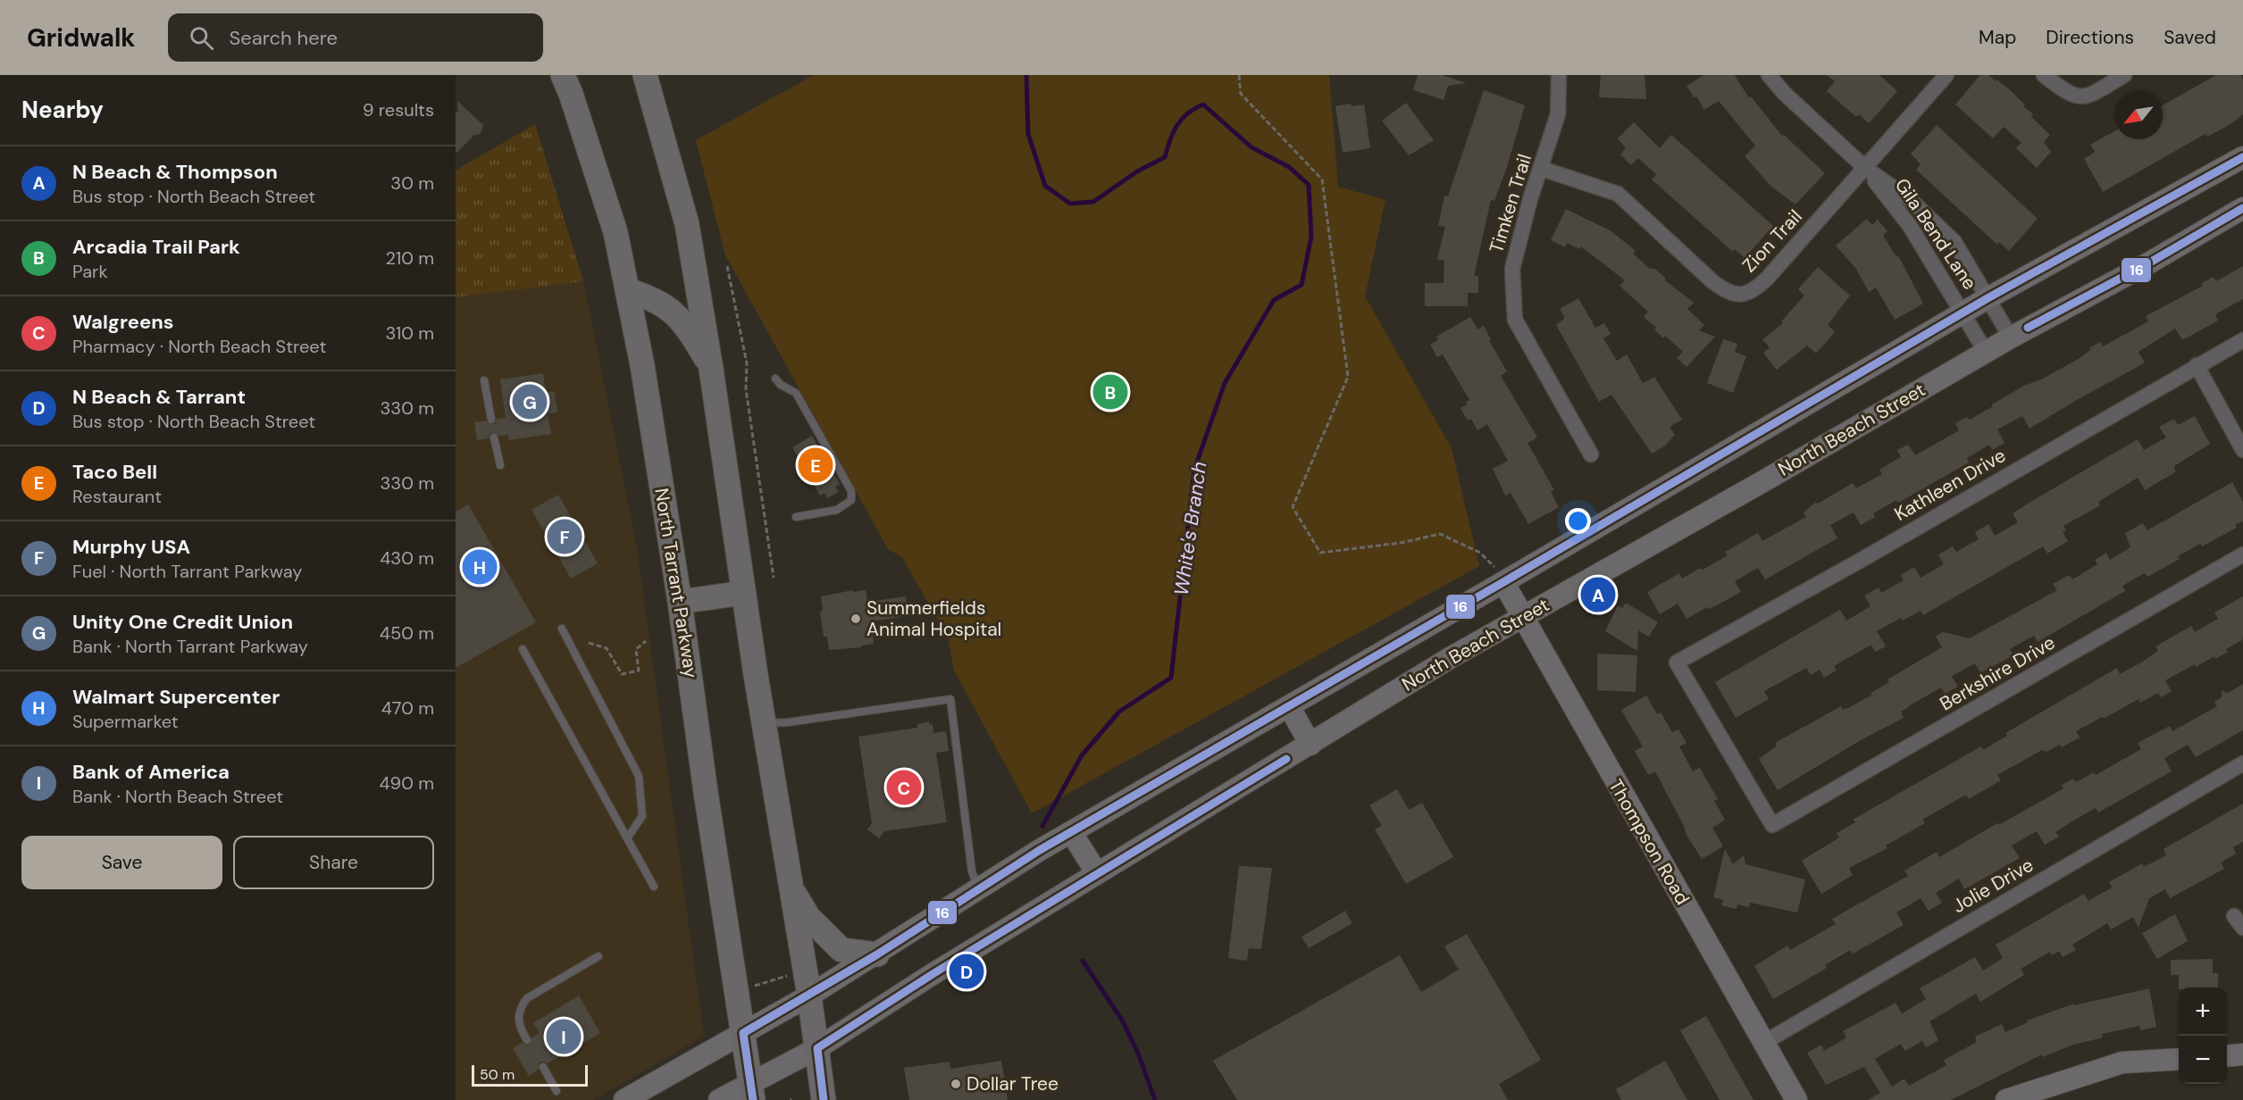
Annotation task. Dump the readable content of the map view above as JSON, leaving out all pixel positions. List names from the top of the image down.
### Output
{
  "streets": {
    "main road": ["North Beach Street", "North Tarrant Parkway", "Thompson Road"],
    "street": [
      "Timken Trail",
      "Gila Bend Lane",
      "Zion Trail",
      "Kathleen Drive",
      "Berkshire Drive",
      "Jolie Drive"
    ]
  },
  "crossings": [
    ["Timken Trail", "Zion Trail"],
    ["Gila Bend Lane", "Zion Trail"],
    ["Gila Bend Lane", "North Beach Street"],
    ["North Beach Street", "North Tarrant Parkway"],
    ["North Beach Street", "Thompson Road"],
    ["Kathleen Drive", "Berkshire Drive"],
    ["Thompson Road", "Jolie Drive"]
  ],
  "water": ["White's Branch"],
  "places": ["Summerfields Animal Hospital", "Dollar Tree"],
  "lines": ["transit line 16"],
  "scale_bar": "50 m",
  "north": "bottom left",
  "page": {
    "header": "Gridwalk",
    "search": "Search here",
    "nav": ["Map", "Directions", "Saved"],
    "heading": ["Nearby", "9 results"],
    "list": [
      {
        "mark": "A",
        "name": "N Beach & Thompson",
        "note": "Bus stop · North Beach Street",
        "value": "30 m"
      },
      {
        "mark": "B",
        "name": "Arcadia Trail Park",
        "note": "Park",
        "value": "210 m"
      },
      {
        "mark": "C",
        "name": "Walgreens",
        "note": "Pharmacy · North Beach Street",
        "value": "310 m"
      },
      {
        "mark": "D",
        "name": "N Beach & Tarrant",
        "note": "Bus stop · North Beach Street",
        "value": "330 m"
      },
      {
        "mark": "E",
        "name": "Taco Bell",
        "note": "Restaurant",
        "value": "330 m"
      },
      {
        "mark": "F",
        "name": "Murphy USA",
        "note": "Fuel · North Tarrant Parkway",
        "value": "430 m"
      },
      {
        "mark": "G",
        "name": "Unity One Credit Union",
        "note": "Bank · North Tarrant Parkway",
        "value": "450 m"
      },
      {
        "mark": "H",
        "name": "Walmart Supercenter",
        "note": "Supermarket",
        "value": "470 m"
      },
      {
        "mark": "I",
        "name": "Bank of America",
        "note": "Bank · North Beach Street",
        "value": "490 m"
      }
    ],
    "pins": [
      "B",
      "G",
      "E",
      "F",
      "H",
      "A",
      "C",
      "D",
      "I"
    ],
    "buttons": ["Save", "Share"],
    "map_buttons": ["+", "−"],
    "scale": "50 m"
  }
}
